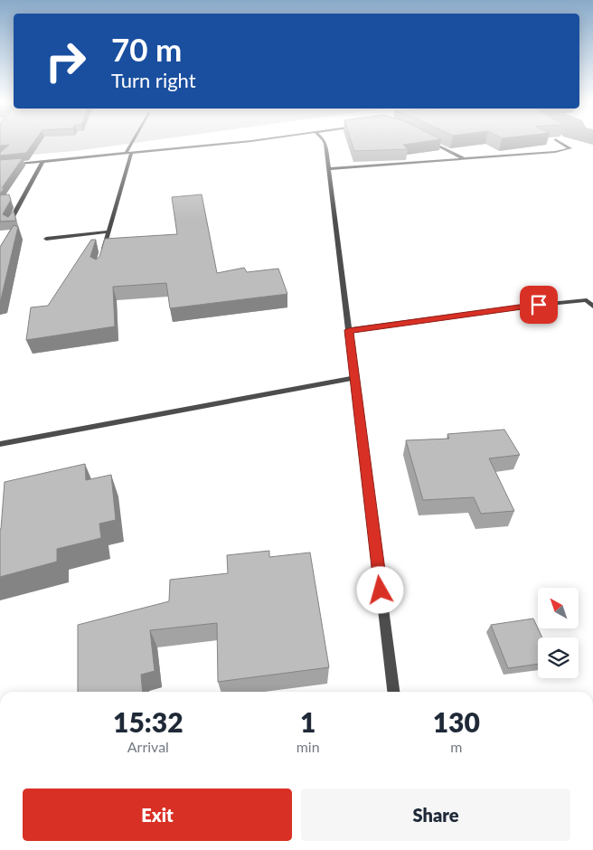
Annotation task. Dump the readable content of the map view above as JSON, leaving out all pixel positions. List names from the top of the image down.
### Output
{
  "north": "top left",
  "page": {
    "turn": ["70 m", "Turn right"],
    "eta": [
      "15:32",
      "Arrival",
      "1",
      "min",
      "130",
      "m"
    ],
    "buttons": ["Exit", "Share"]
  }
}
